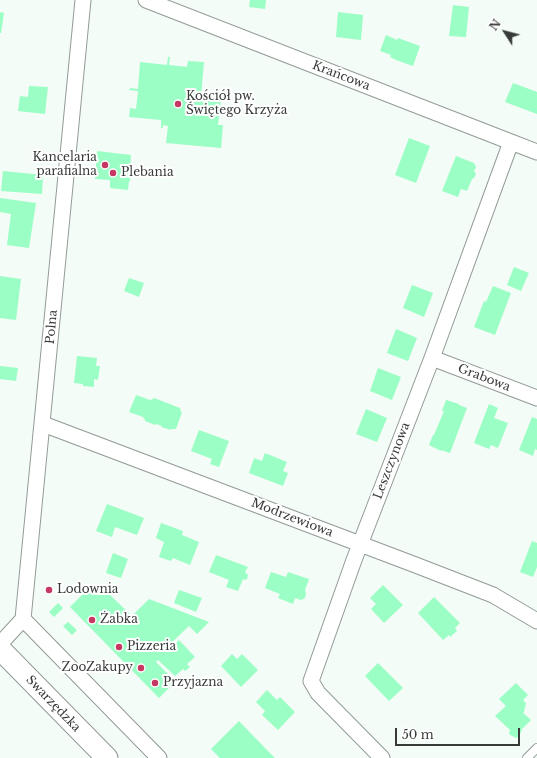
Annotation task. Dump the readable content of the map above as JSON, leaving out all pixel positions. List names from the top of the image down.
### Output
{
  "streets": {
    "street": [
      "Krańcowa",
      "Polna",
      "Grabowa",
      "Leszczynowa",
      "Modrzewiowa",
      "Swarzędzka"
    ]
  },
  "crossings": [
    ["Krańcowa", "Leszczynowa"],
    ["Polna", "Modrzewiowa"],
    ["Grabowa", "Leszczynowa"],
    ["Leszczynowa", "Modrzewiowa"]
  ],
  "places": [
    "Kościół pw. Świętego Krzyża",
    "Kancelaria parafialna",
    "Plebania",
    "Lodownia",
    "Żabka",
    "Pizzeria",
    "ZooZakupy",
    "Przyjazna"
  ],
  "scale_bar": "50 m",
  "north": "top left"
}
